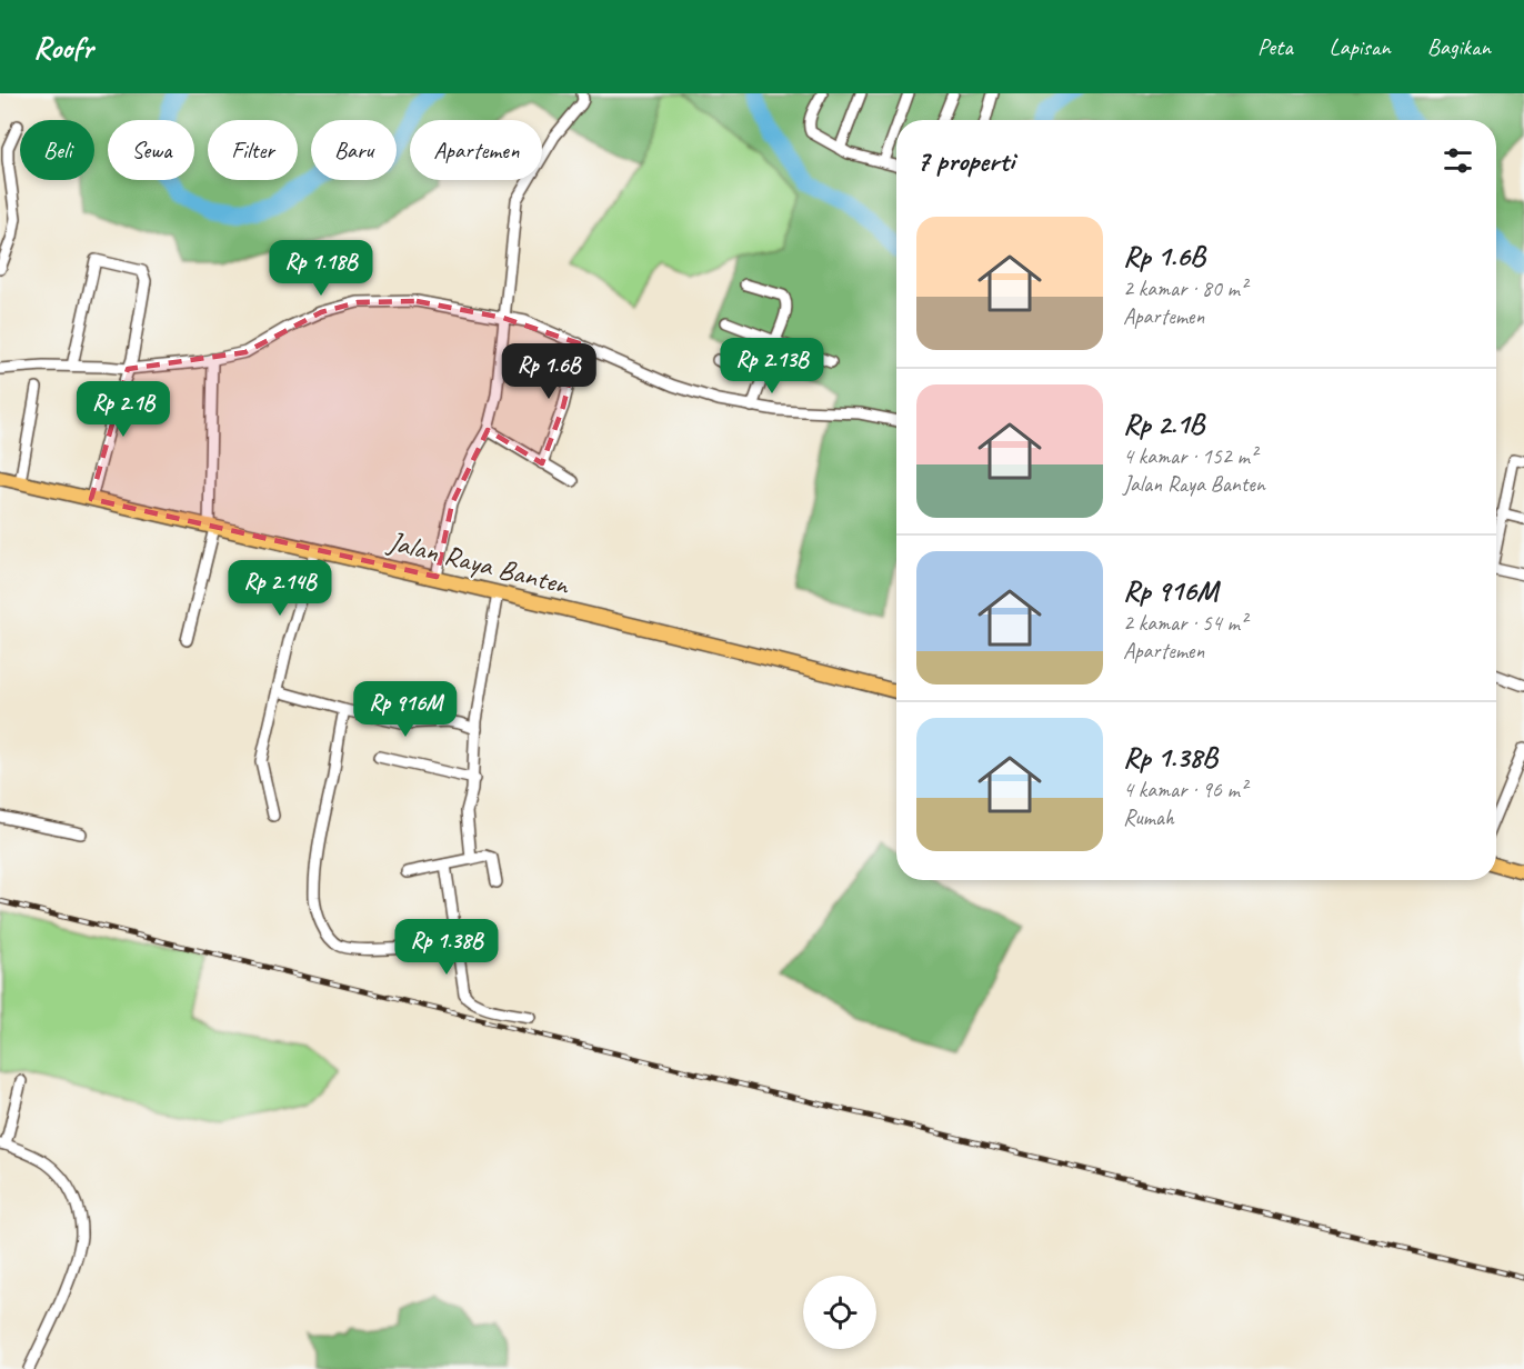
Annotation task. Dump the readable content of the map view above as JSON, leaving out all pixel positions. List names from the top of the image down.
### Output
{
  "streets": {
    "main road": ["Jalan Raya Banten"]
  },
  "page": {
    "header": "Roofr",
    "nav": ["Peta", "Lapisan", "Bagikan"],
    "chip": [
      "Beli",
      "Sewa",
      "Filter",
      "Baru",
      "Apartemen"
    ],
    "heading": "7 properti",
    "list": [
      {
        "name": "Rp 1.6B",
        "note": "2 kamar · 80 m² · Apartemen"
      },
      {
        "name": "Rp 2.1B",
        "note": "4 kamar · 152 m² · Jalan Raya Banten"
      },
      {
        "name": "Rp 916M",
        "note": "2 kamar · 54 m² · Apartemen"
      },
      {
        "name": "Rp 1.38B",
        "note": "4 kamar · 96 m² · Rumah"
      }
    ],
    "price": [
      "Rp 1.18B",
      "Rp 2.13B",
      "Rp 1.6B",
      "Rp 2.1B",
      "Rp 2.14B",
      "Rp 916M",
      "Rp 1.38B"
    ]
  }
}
